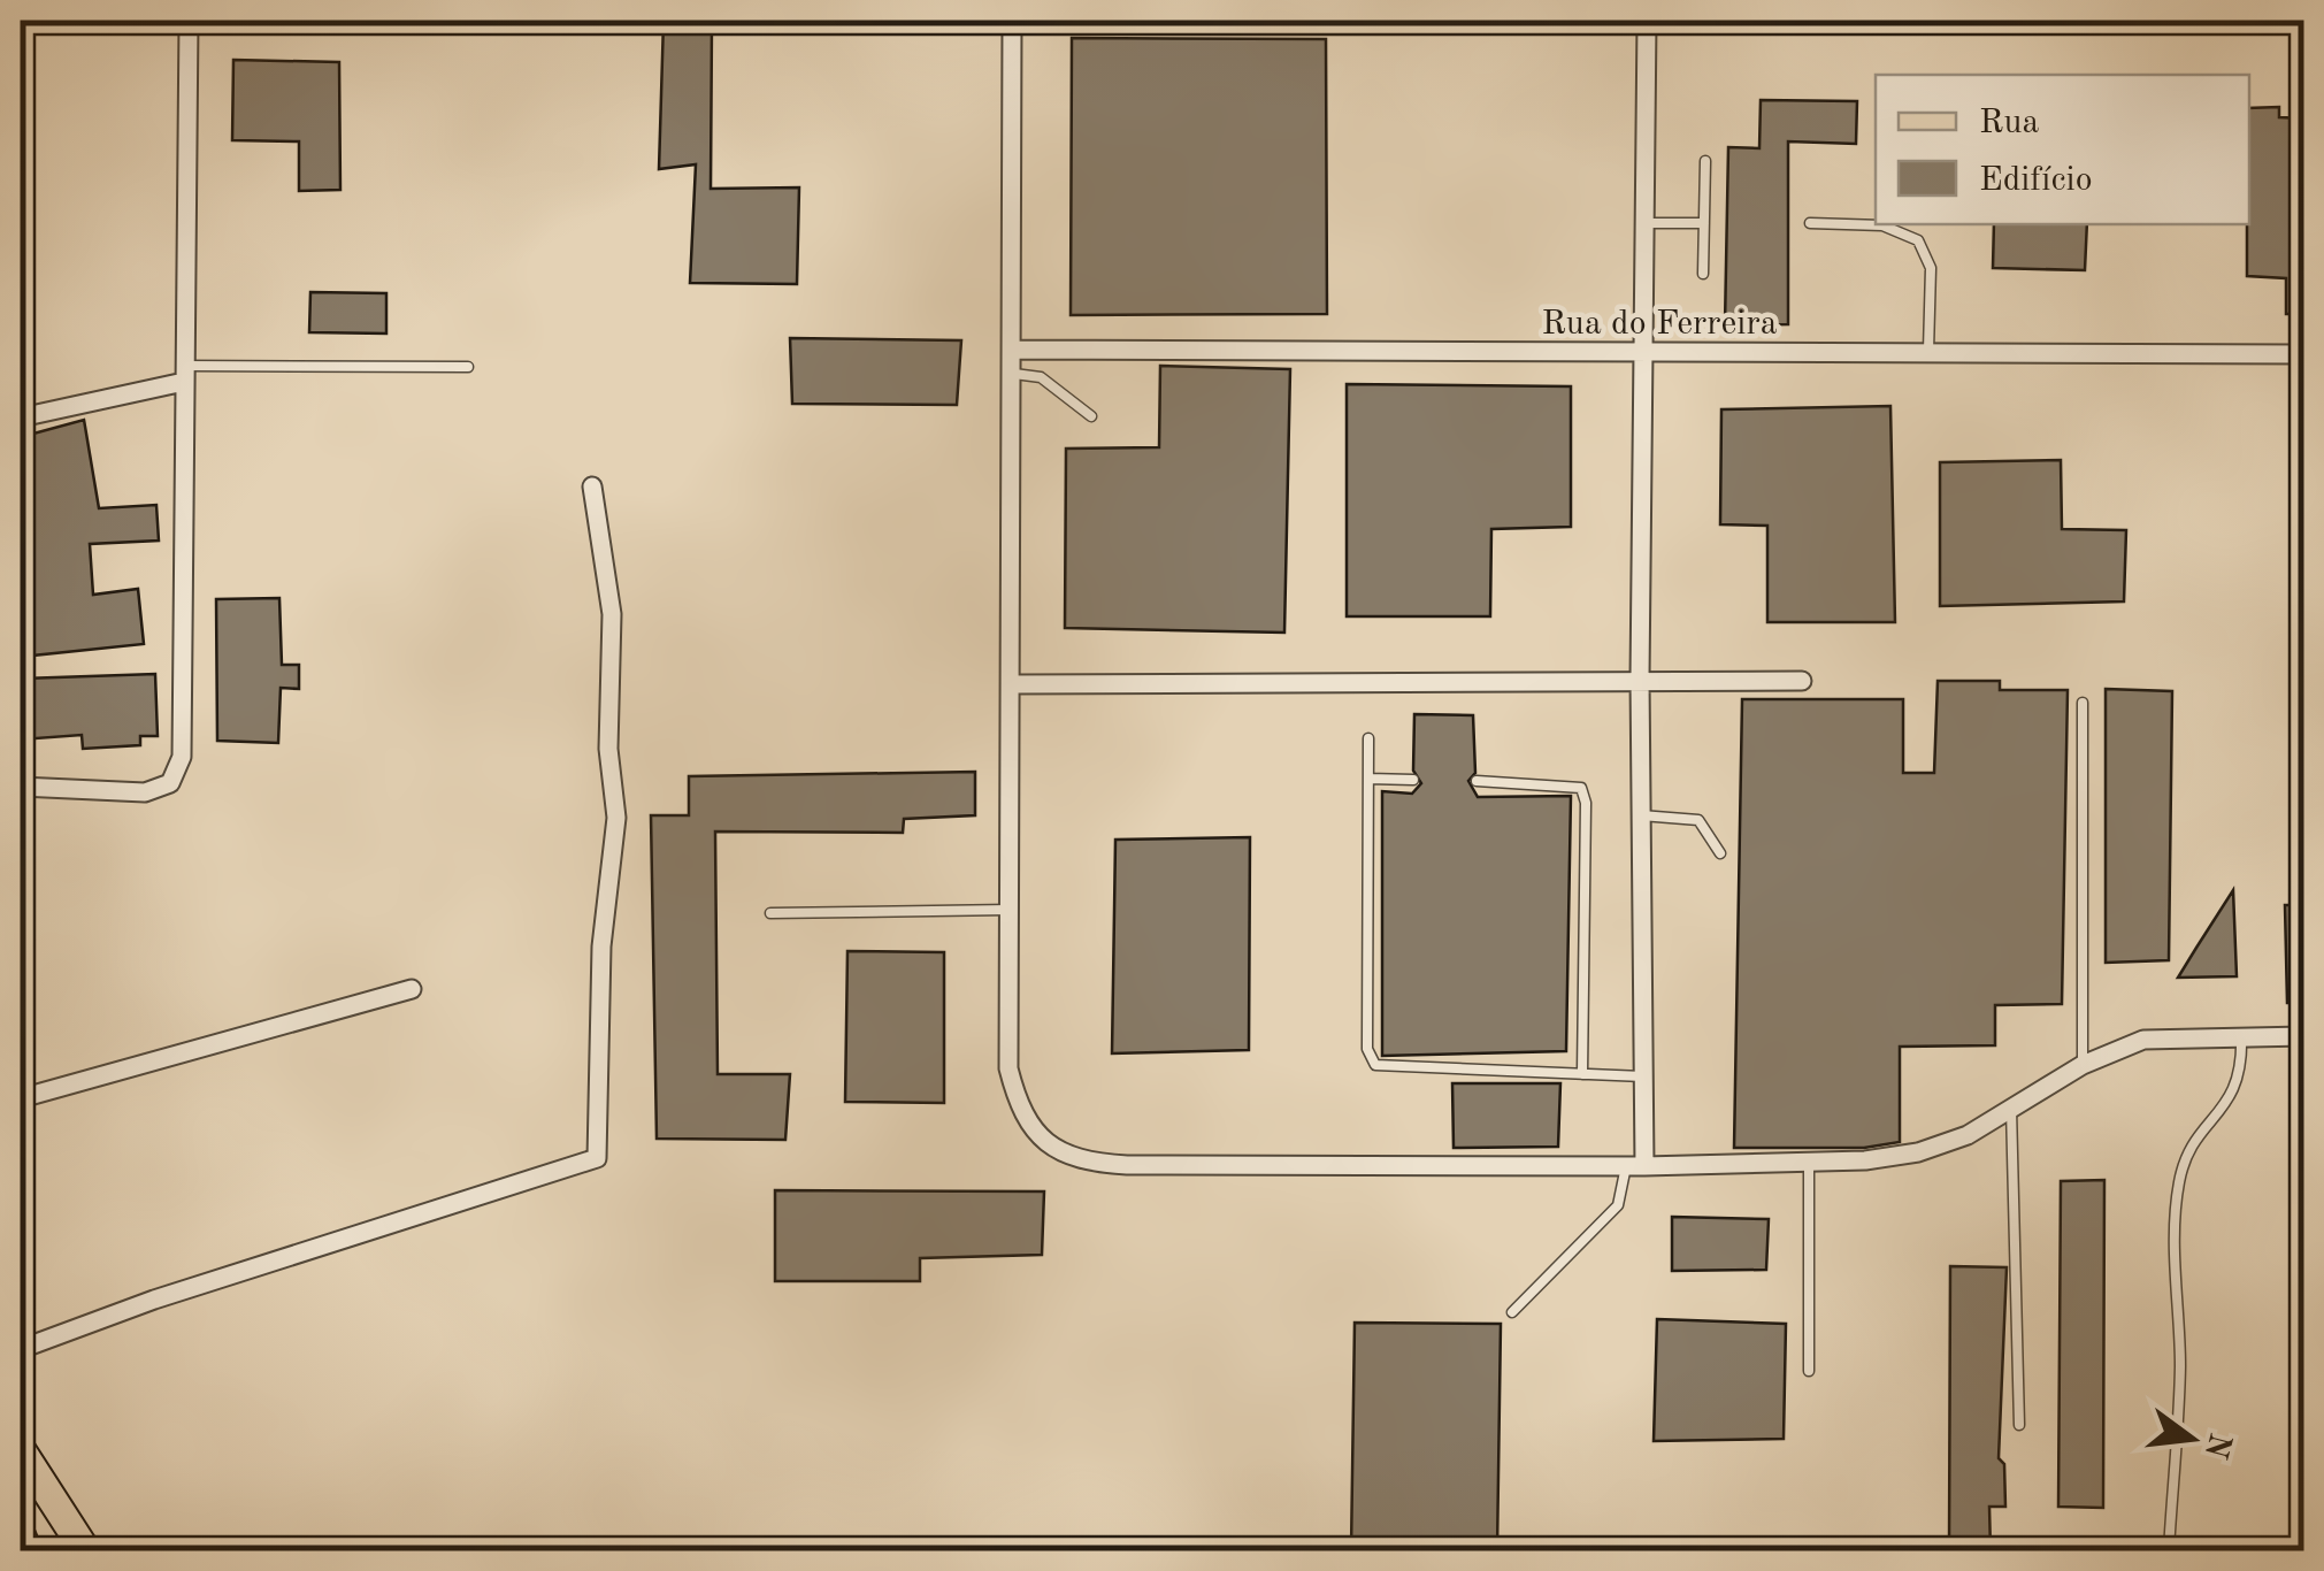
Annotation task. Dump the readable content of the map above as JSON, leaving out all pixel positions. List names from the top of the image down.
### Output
{
  "streets": {
    "street": ["Rua do Ferreira"]
  },
  "legend": ["Rua", "Edifício"],
  "north": "right"
}
